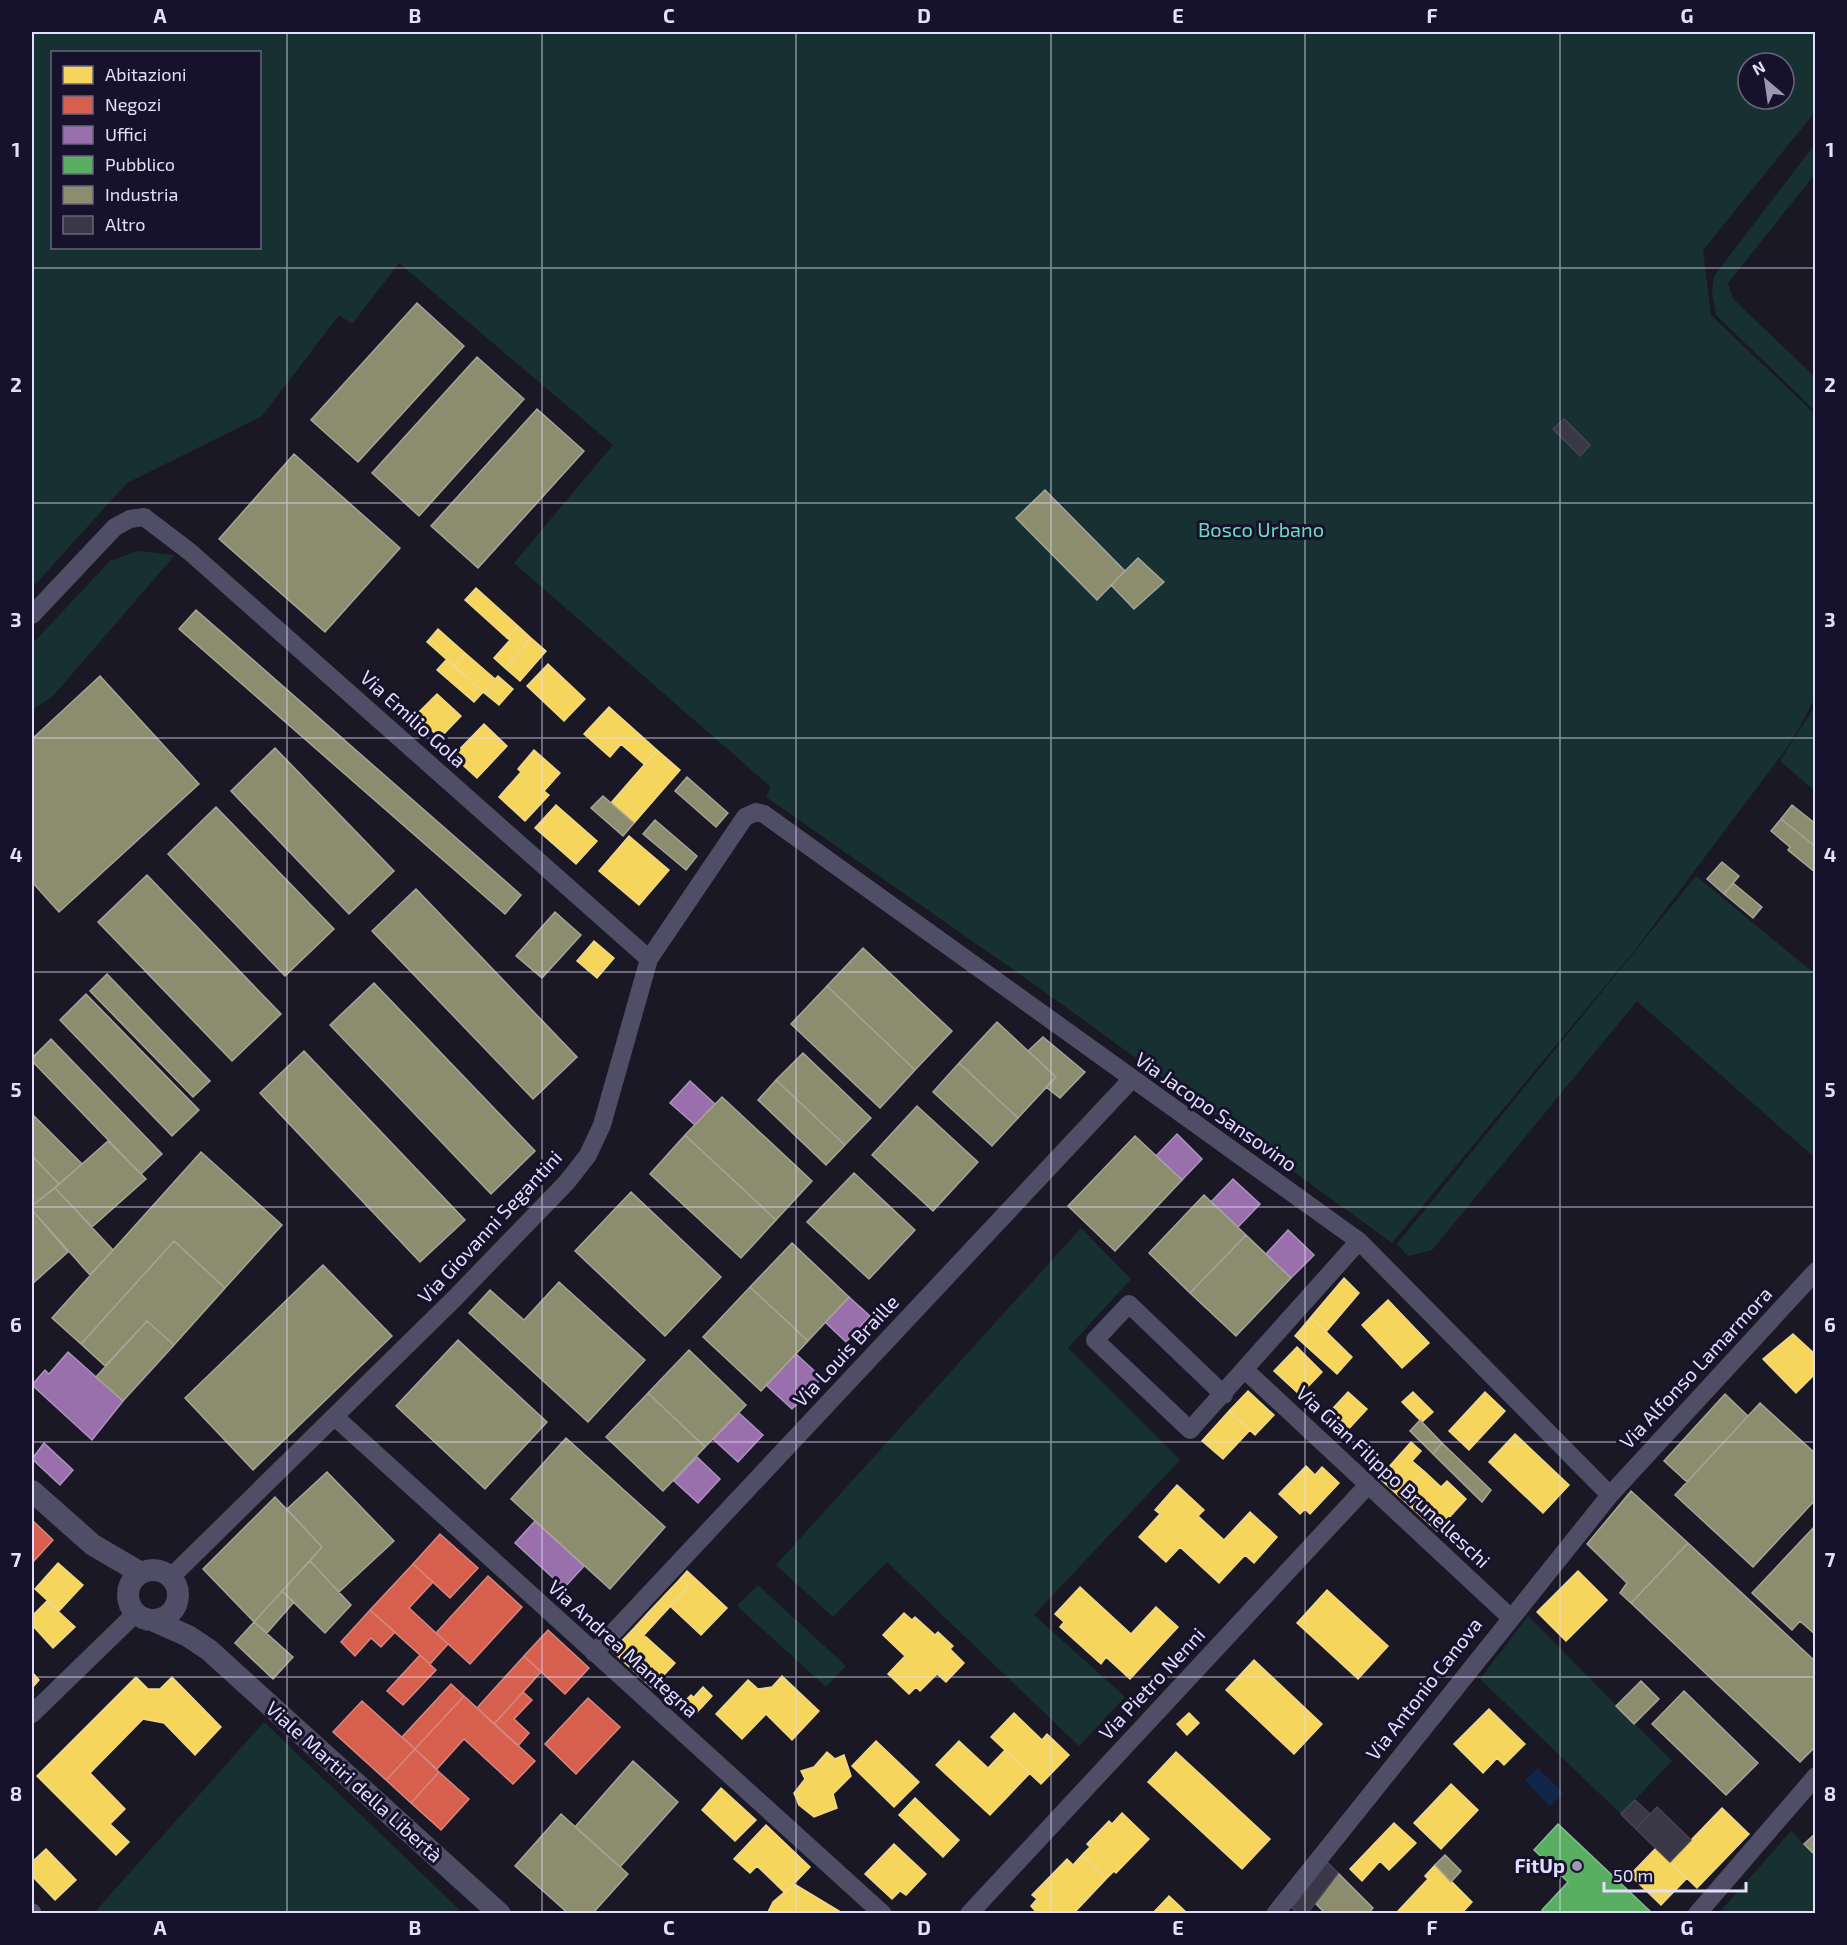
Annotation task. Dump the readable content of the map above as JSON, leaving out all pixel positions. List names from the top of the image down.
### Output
{
  "streets": {
    "street": [
      "Via Emilio Gola",
      "Via Jacopo Sansovino",
      "Via Giovanni Segantini",
      "Via Louis Braille",
      "Via Alfonso Lamarmora",
      "Via Gian Filippo Brunelleschi",
      "Via Andrea Mantegna",
      "Via Pietro Nenni",
      "Via Antonio Canova",
      "Viale Martiri della Libertà"
    ]
  },
  "crossings": [
    ["Via Emilio Gola", "Via Giovanni Segantini"],
    ["Via Jacopo Sansovino", "Via Giovanni Segantini"],
    ["Via Jacopo Sansovino", "Via Louis Braille"],
    ["Via Jacopo Sansovino", "Via Alfonso Lamarmora"],
    ["Via Jacopo Sansovino", "Via Antonio Canova"],
    ["Via Giovanni Segantini", "Via Andrea Mantegna"],
    ["Via Giovanni Segantini", "Viale Martiri della Libertà"],
    ["Via Louis Braille", "Via Andrea Mantegna"],
    ["Via Alfonso Lamarmora", "Via Antonio Canova"],
    ["Via Gian Filippo Brunelleschi", "Via Pietro Nenni"],
    ["Via Gian Filippo Brunelleschi", "Via Antonio Canova"]
  ],
  "parks": ["Bosco Urbano"],
  "places": ["FitUp"],
  "legend": [
    "Abitazioni",
    "Negozi",
    "Uffici",
    "Pubblico",
    "Industria",
    "Altro"
  ],
  "scale_bar": "50 m",
  "north": "top left",
  "grid": {
    "columns": [
      "A",
      "B",
      "C",
      "D",
      "E",
      "F",
      "G"
    ],
    "rows": [
      "1",
      "2",
      "3",
      "4",
      "5",
      "6",
      "7",
      "8"
    ]
  }
}
